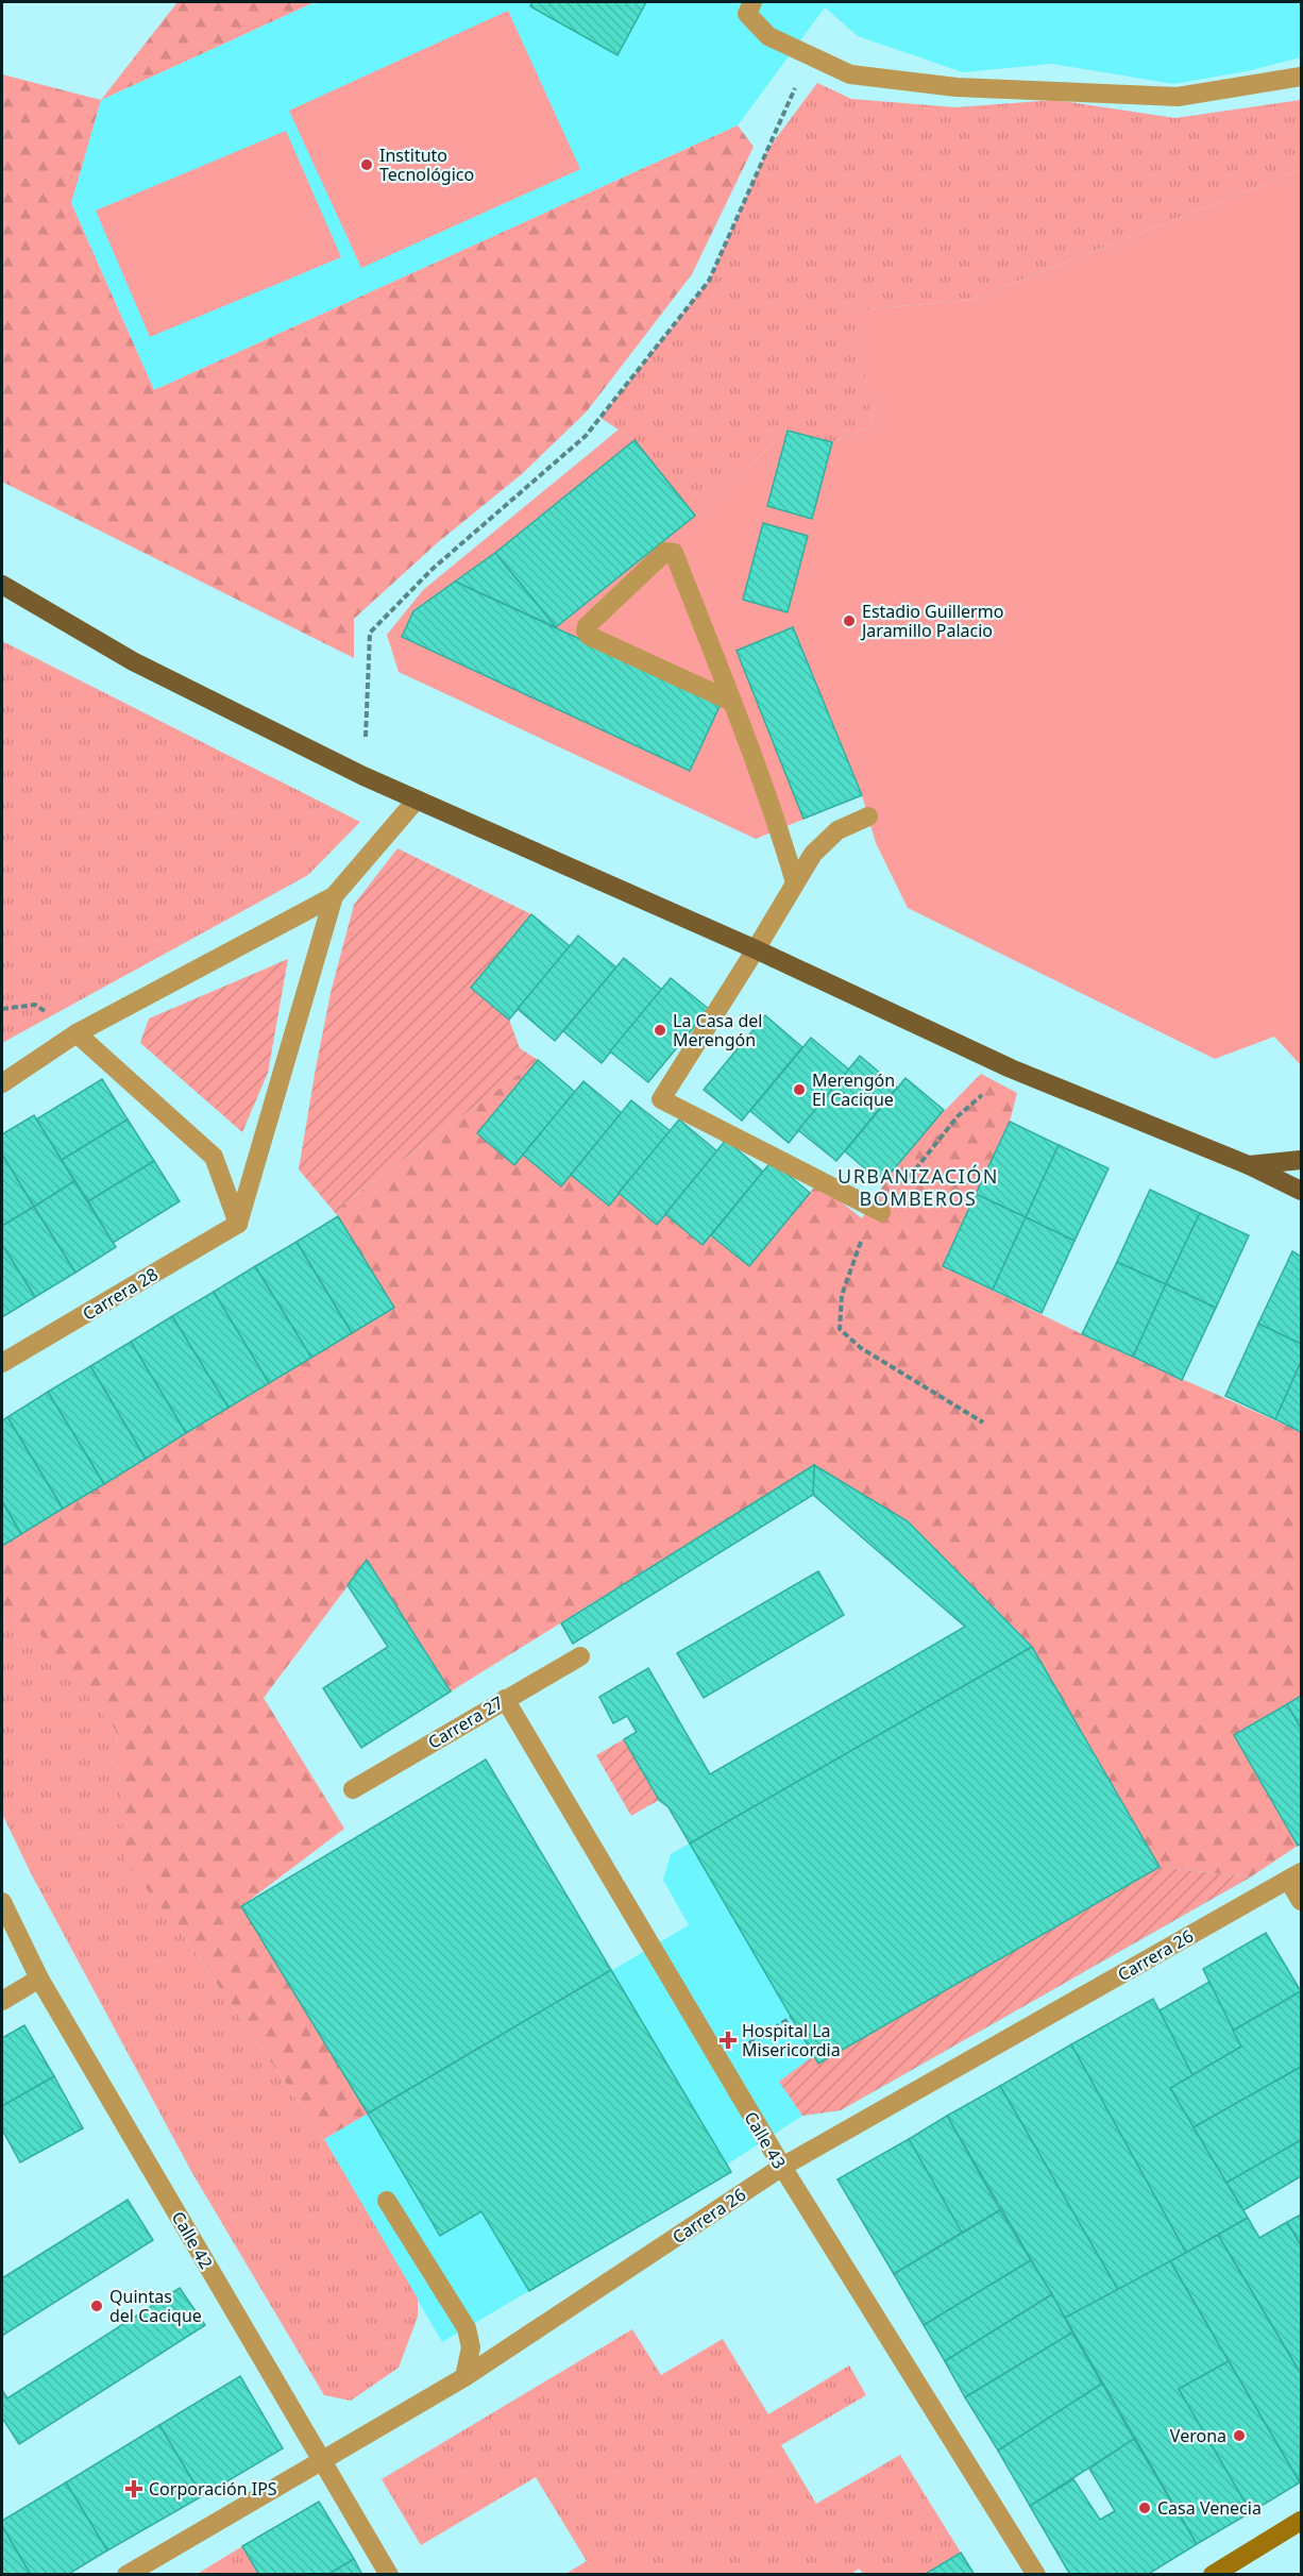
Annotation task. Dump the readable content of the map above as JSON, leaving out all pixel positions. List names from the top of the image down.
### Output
{
  "streets": {
    "street": [
      "Carrera 28",
      "Carrera 27",
      "Carrera 26",
      "Calle 43",
      "Calle 42"
    ]
  },
  "crossings": [
    ["Carrera 27", "Calle 43"],
    ["Carrera 26", "Calle 43"],
    ["Carrera 26", "Calle 42"]
  ],
  "districts": ["URBANIZACIÓN BOMBEROS"],
  "places": {
    "other": [
      "Instituto Tecnológico",
      "Estadio Guillermo Jaramillo Palacio",
      "La Casa del Merengón",
      "Merengón El Cacique",
      "Quintas del Cacique",
      "Verona",
      "Casa Venecia"
    ],
    "health": ["Hospital La Misericordia", "Corporación IPS"]
  }
}
